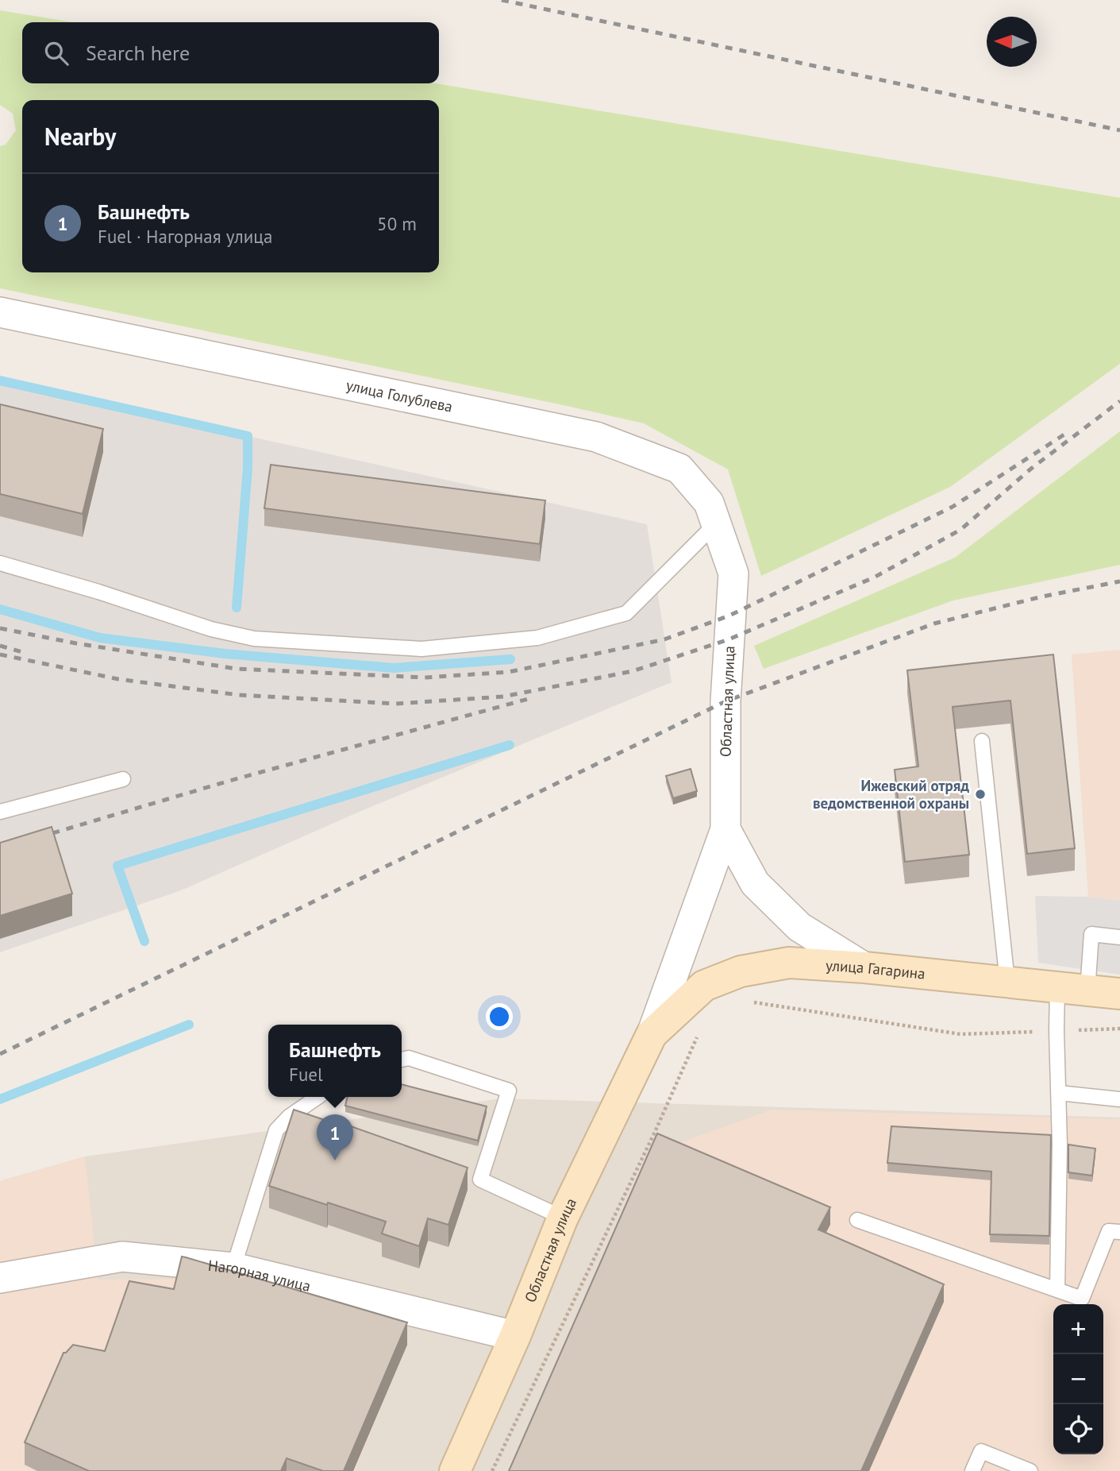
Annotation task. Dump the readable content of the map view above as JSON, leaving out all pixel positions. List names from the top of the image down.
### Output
{
  "streets": {
    "main road": ["Областная улица", "улица Гагарина"],
    "street": ["улица Голублева", "Нагорная улица"]
  },
  "crossings": [
    ["улица Голублева", "Областная улица"],
    ["Областная улица", "улица Гагарина"],
    ["Областная улица", "Нагорная улица"]
  ],
  "places": ["Ижевский отряд ведомственной охраны"],
  "north": "left",
  "page": {
    "search": "Search here",
    "heading": "Nearby",
    "list": [
      {
        "mark": "1",
        "name": "Башнефть",
        "note": "Fuel · Нагорная улица",
        "value": "50 m"
      }
    ],
    "popup": ["Башнефть", "Fuel"],
    "pins": "1",
    "map_buttons": ["+", "−"]
  }
}
